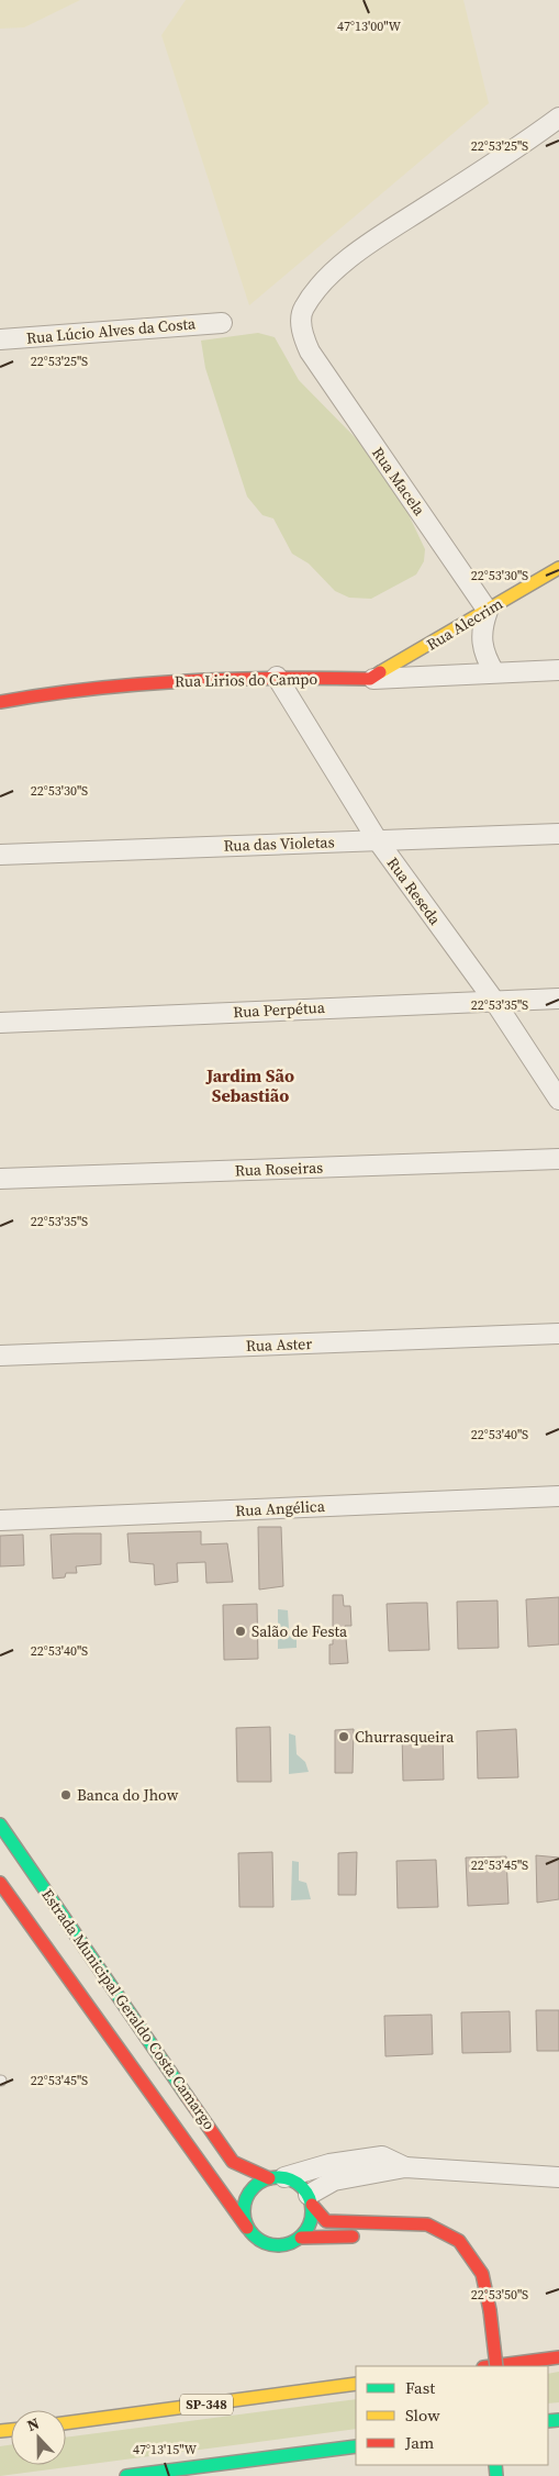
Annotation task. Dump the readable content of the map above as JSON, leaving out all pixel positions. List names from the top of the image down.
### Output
{
  "streets": {
    "main road": [
      "Rua Alecrim",
      "Rua Lirios do Campo",
      "Estrada Municipal Geraldo Costa Camargo",
      "SP-348"
    ],
    "street": [
      "Rua Lúcio Alves da Costa",
      "Rua Macela",
      "Rua das Violetas",
      "Rua Reseda",
      "Rua Perpétua",
      "Rua Roseiras",
      "Rua Aster",
      "Rua Angélica"
    ]
  },
  "crossings": [
    ["Rua Macela", "Rua Alecrim"],
    ["Rua Alecrim", "Rua Lirios do Campo"],
    ["Rua Lirios do Campo", "Rua Reseda"],
    ["Rua das Violetas", "Rua Reseda"],
    ["Rua Reseda", "Rua Perpétua"]
  ],
  "districts": ["Jardim São Sebastião"],
  "places": ["Salão de Festa", "Churrasqueira", "Banca do Jhow"],
  "legend": ["Fast", "Slow", "Jam"],
  "north": "top",
  "coordinates": [
    "47°13'00\"W",
    "22°53'25\"S",
    "22°53'30\"S",
    "22°53'35\"S",
    "22°53'40\"S",
    "22°53'45\"S",
    "22°53'50\"S",
    "47°13'15\"W"
  ]
}
